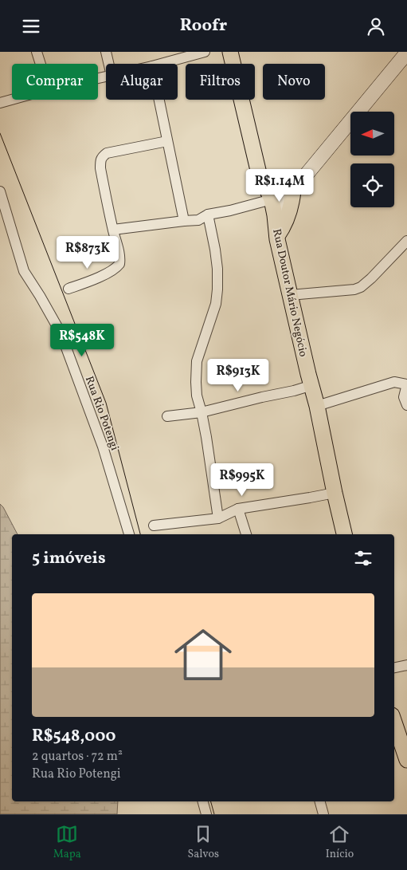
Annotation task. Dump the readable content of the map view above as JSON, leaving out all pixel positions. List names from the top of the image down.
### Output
{
  "streets": {
    "main road": ["Rua Doutor Mário Negócio"],
    "street": ["Rua Rio Potengi"]
  },
  "north": "left",
  "page": {
    "header": "Roofr",
    "chip": [
      "Comprar",
      "Alugar",
      "Filtros",
      "Novo"
    ],
    "price": [
      "R$1.14M",
      "R$873K",
      "R$548K",
      "R$913K",
      "R$995K"
    ],
    "heading": "5 imóveis",
    "list": [
      {
        "name": "R$548,000",
        "note": "2 quartos · 72 m² · Rua Rio Potengi"
      }
    ],
    "tabs": ["Mapa", "Salvos", "Início"]
  }
}
